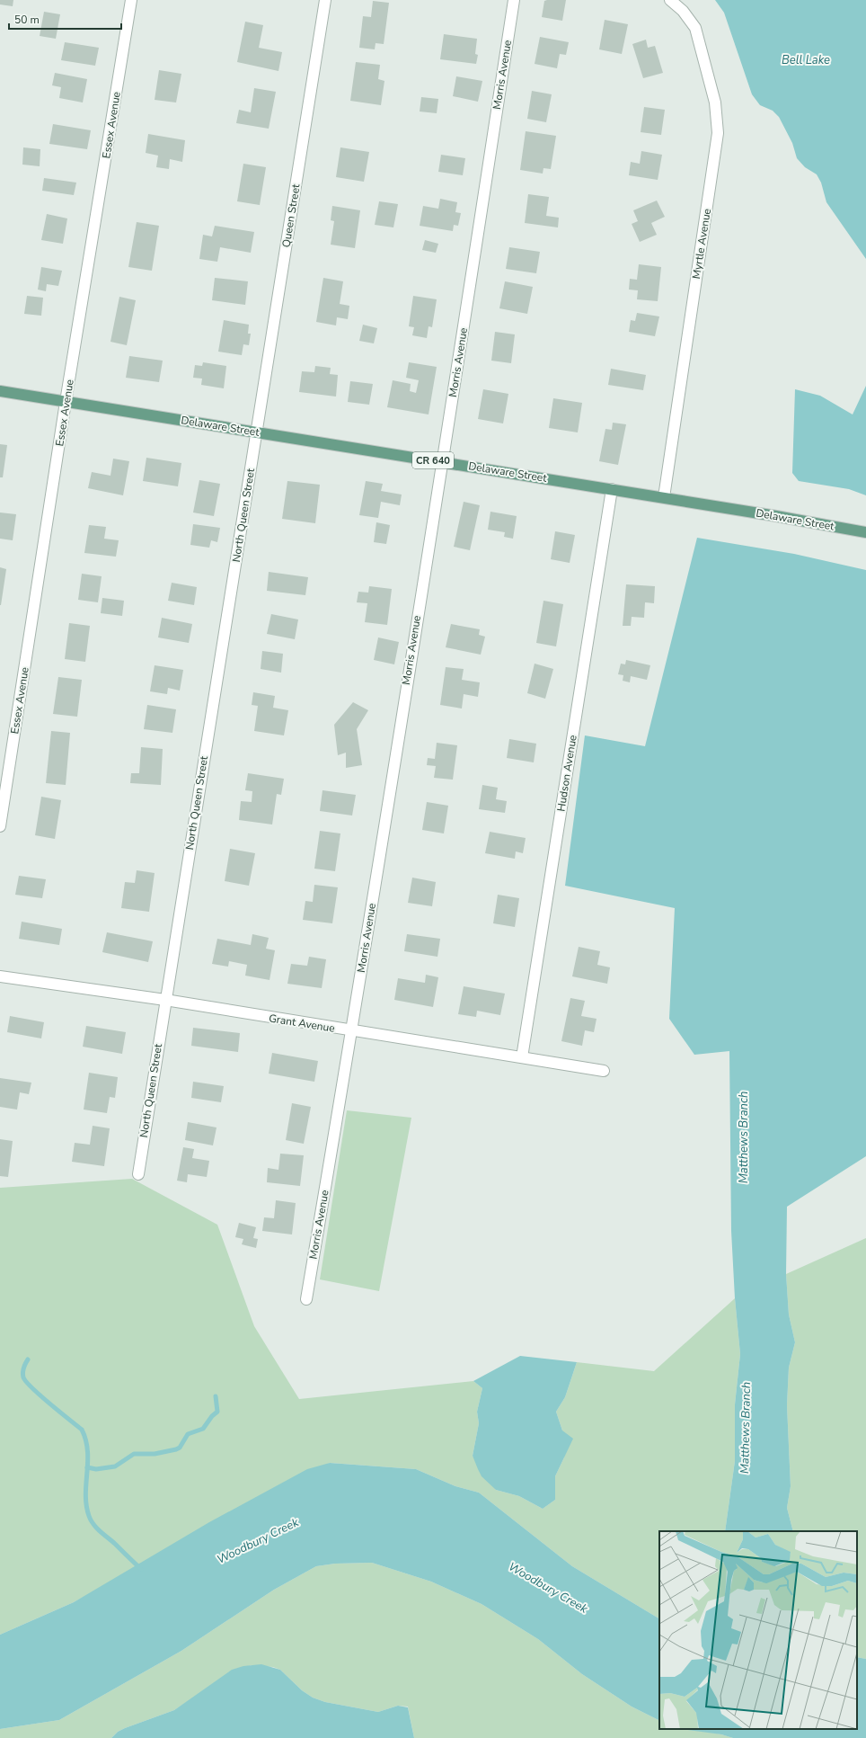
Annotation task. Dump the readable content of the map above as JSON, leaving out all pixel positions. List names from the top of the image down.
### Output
{
  "streets": {
    "main road": ["Delaware Street", "CR 640"],
    "street": [
      "Morris Avenue",
      "Essex Avenue",
      "Queen Street",
      "Myrtle Avenue",
      "North Queen Street",
      "Hudson Avenue",
      "Grant Avenue"
    ]
  },
  "crossings": [
    ["Morris Avenue", "Delaware Street"],
    ["Morris Avenue", "Grant Avenue"],
    ["Essex Avenue", "Delaware Street"],
    ["Queen Street", "Delaware Street"],
    ["Queen Street", "North Queen Street"],
    ["Myrtle Avenue", "Delaware Street"],
    ["Delaware Street", "North Queen Street"],
    ["Delaware Street", "Hudson Avenue"],
    ["North Queen Street", "Grant Avenue"],
    ["Hudson Avenue", "Grant Avenue"]
  ],
  "water": ["Bell Lake", "Matthews Branch", "Woodbury Creek"],
  "scale_bar": "50 m"
}
